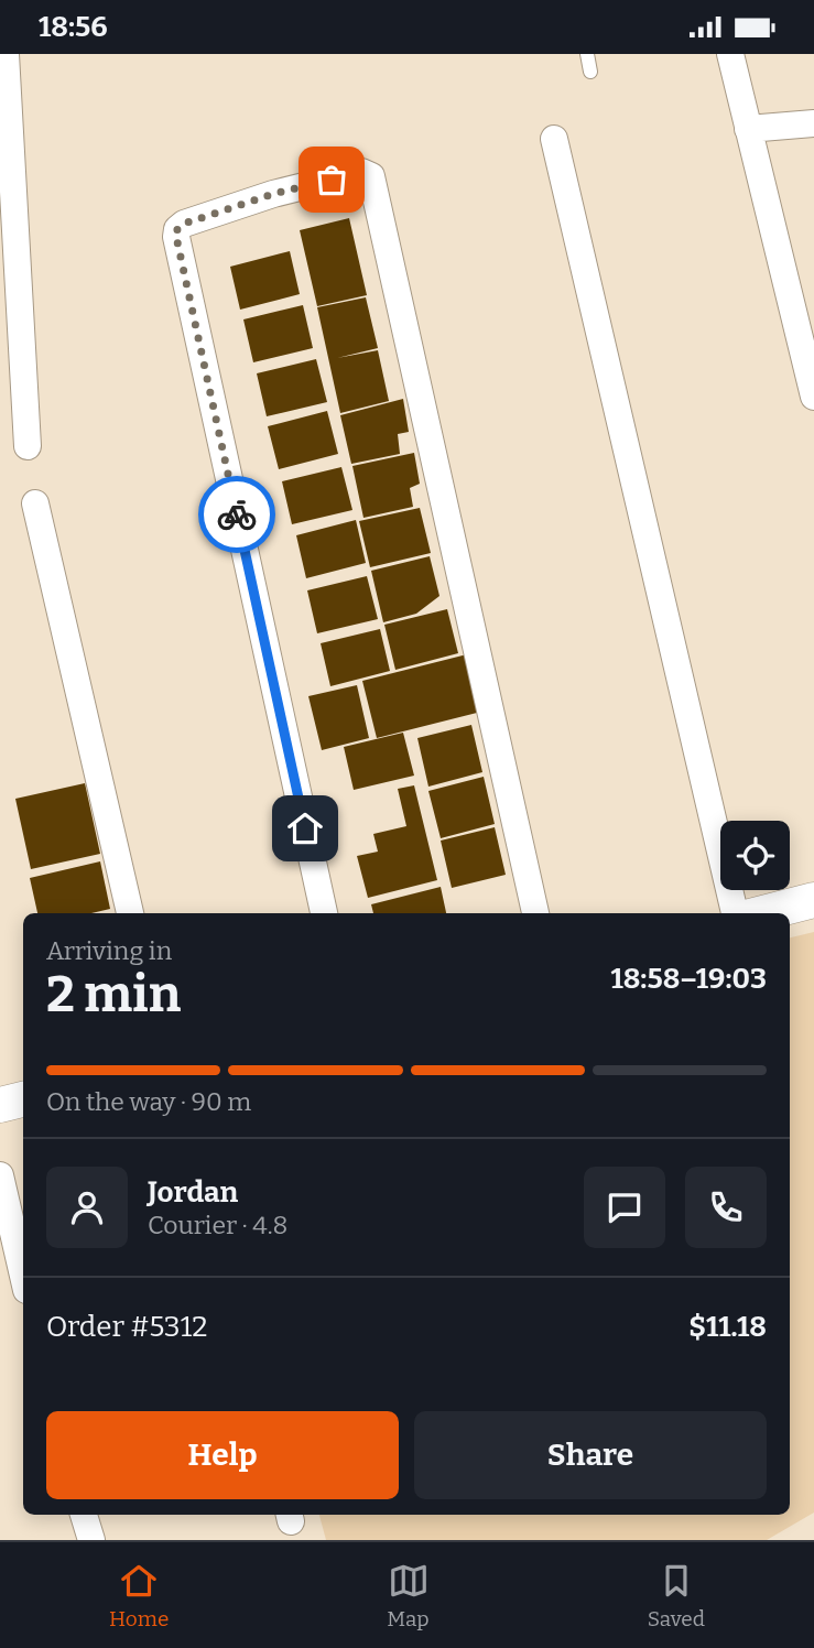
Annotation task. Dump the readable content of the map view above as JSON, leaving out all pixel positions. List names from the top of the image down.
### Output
{
  "page": {
    "status": "18:56",
    "heading": ["2 min", "Arriving in", "18:58–19:03"],
    "panel": [
      "Jordan",
      "Courier · 4.8",
      "Order #5312",
      "$11.18"
    ],
    "bar": "On the way · 90 m",
    "buttons": ["Help", "Share"],
    "tabs": ["Home", "Map", "Saved"]
  }
}
